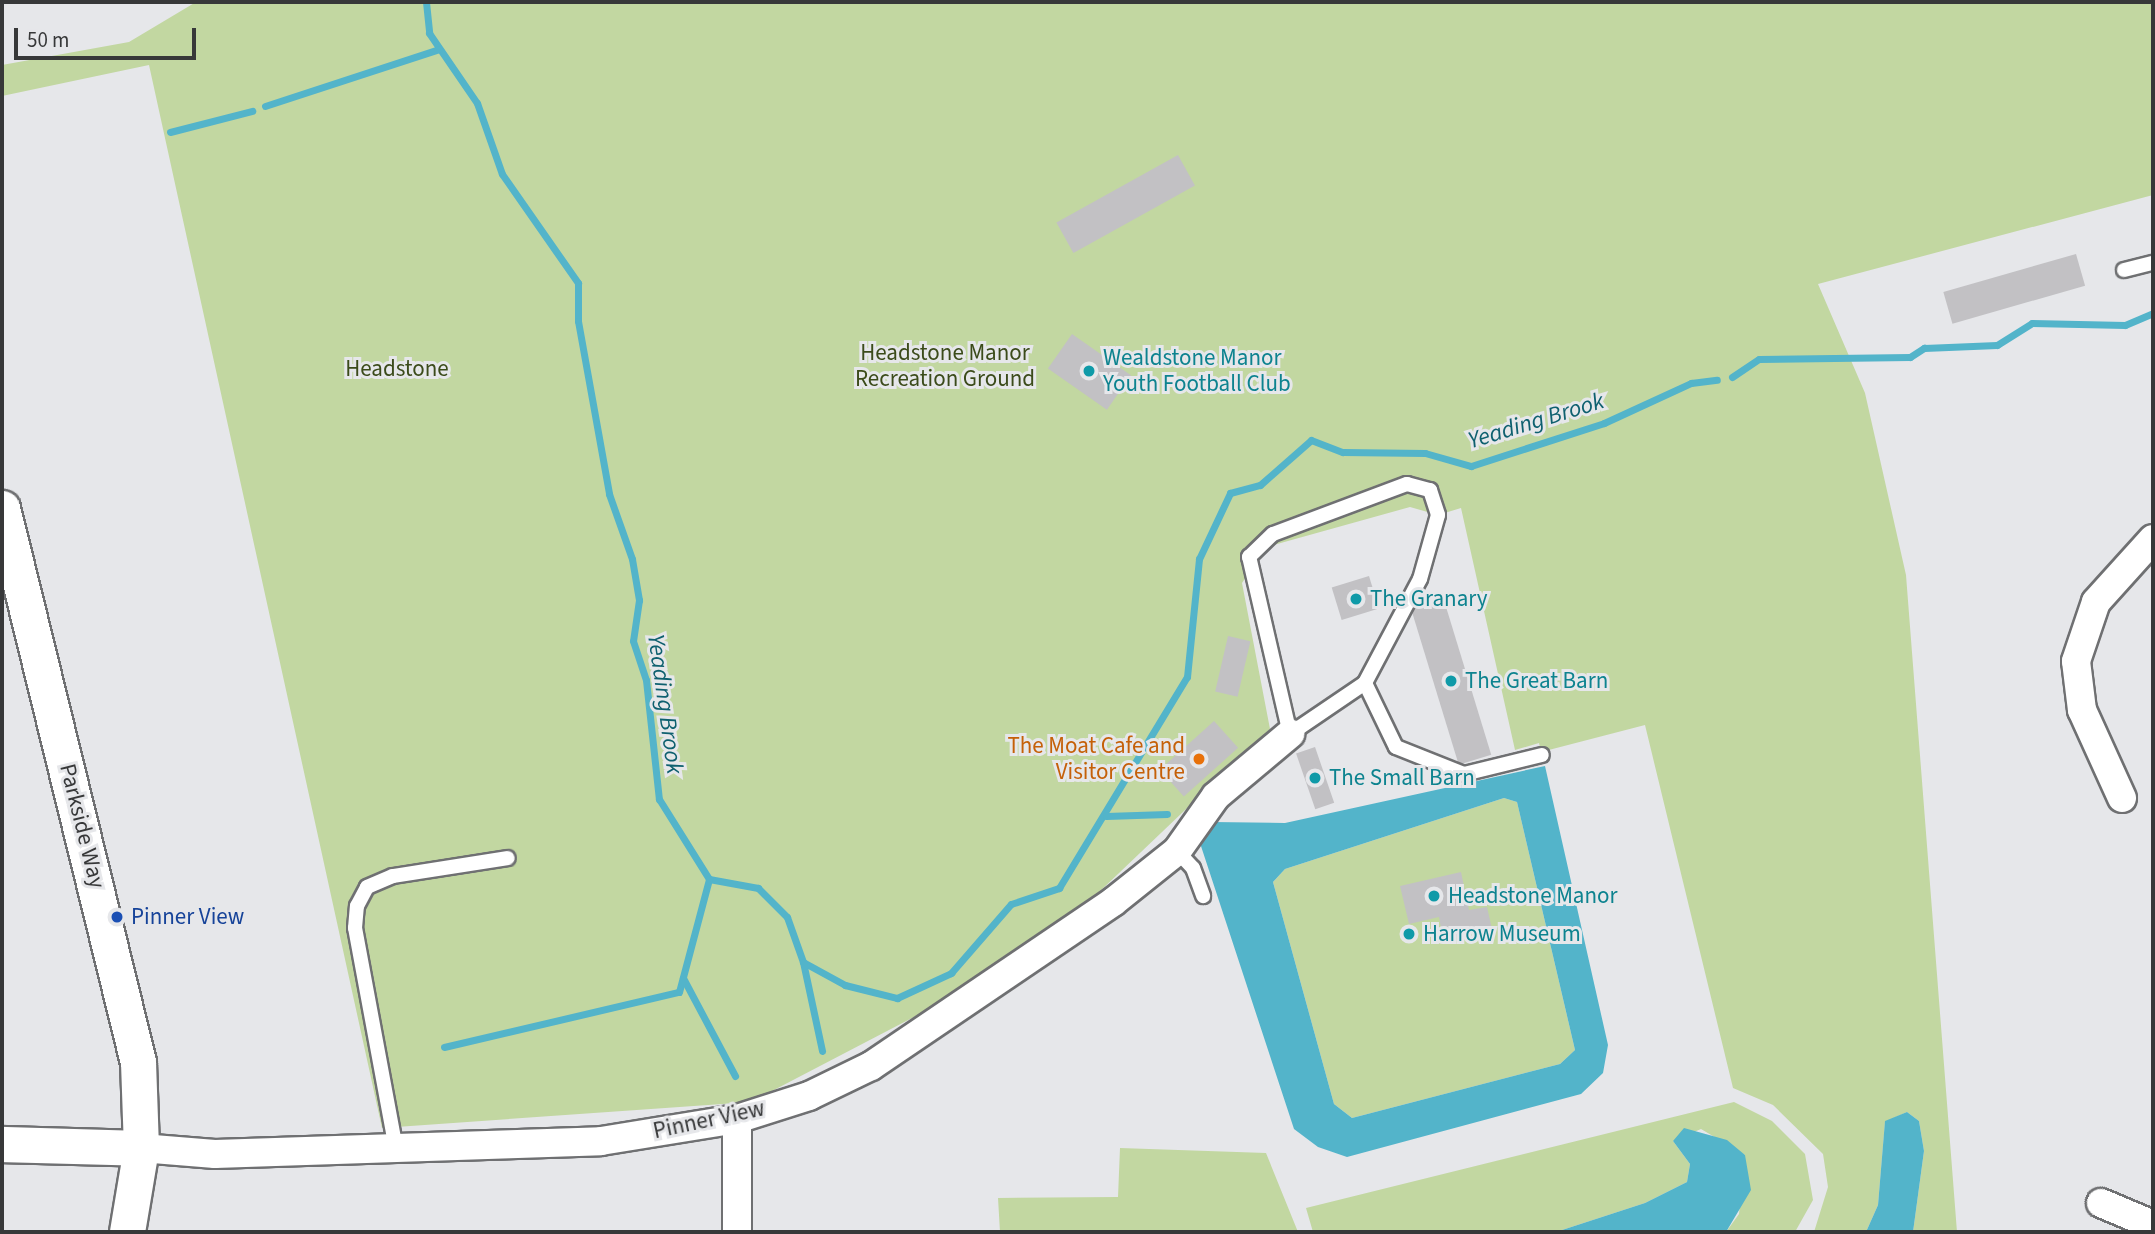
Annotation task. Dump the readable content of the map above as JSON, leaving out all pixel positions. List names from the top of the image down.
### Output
{
  "streets": {
    "street": ["Parkside Way", "Pinner View"]
  },
  "crossings": [
    ["Parkside Way", "Pinner View"]
  ],
  "water": ["Yeading Brook"],
  "parks": ["Headstone Manor Recreation Ground", "Headstone"],
  "places": [
    "Wealdstone Manor Youth Football Club",
    "The Granary",
    "The Great Barn",
    "The Moat Cafe and Visitor Centre",
    "The Small Barn",
    "Headstone Manor",
    "Pinner View",
    "Harrow Museum"
  ],
  "scale_bar": "50 m"
}
